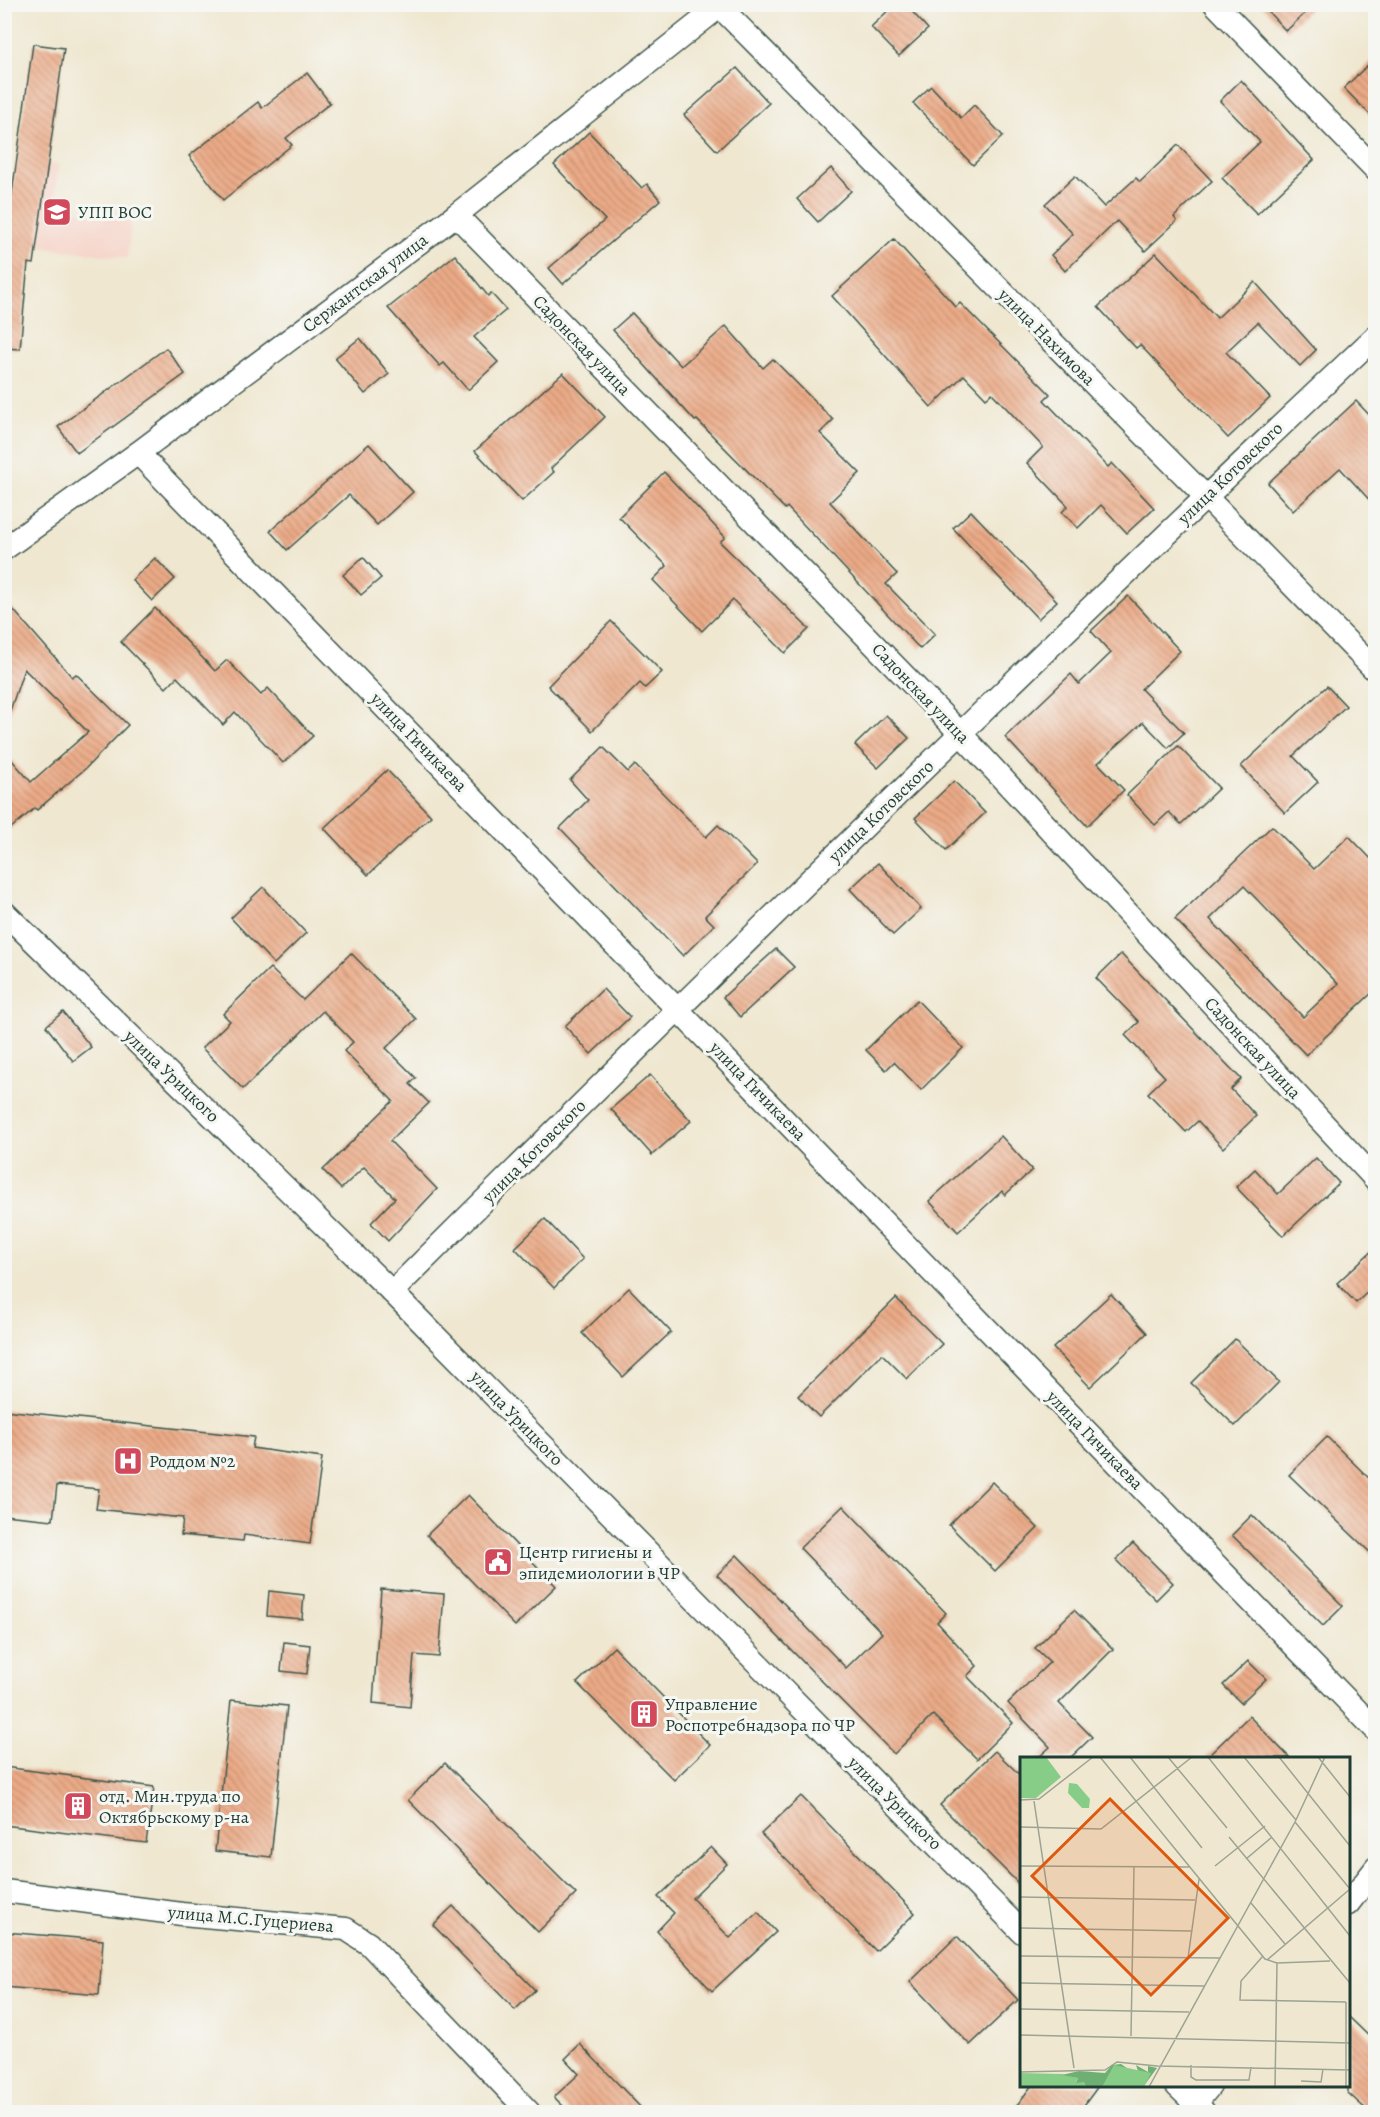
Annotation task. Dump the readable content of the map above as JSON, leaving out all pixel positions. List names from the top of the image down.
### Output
{
  "streets": {
    "street": [
      "Сержантская улица",
      "улица Нахимова",
      "Садонская улица",
      "улица Котовского",
      "улица Гичикаева",
      "улица Урицкого",
      "улица М.С.Гуцериева"
    ]
  },
  "crossings": [
    ["Сержантская улица", "улица Нахимова"],
    ["Сержантская улица", "Садонская улица"],
    ["Сержантская улица", "улица Гичикаева"],
    ["улица Нахимова", "улица Котовского"],
    ["Садонская улица", "улица Котовского"],
    ["улица Котовского", "улица Гичикаева"],
    ["улица Котовского", "улица Урицкого"]
  ],
  "places": {
    "school or university": ["УПП ВОС"],
    "hospital": ["Роддом №2"],
    "public building": ["Центр гигиены и эпидемиологии в ЧР"],
    "building": ["Управление Роспотребнадзора по ЧР", "отд. Мин.труда по Октябрьскому р-на"]
  }
}
